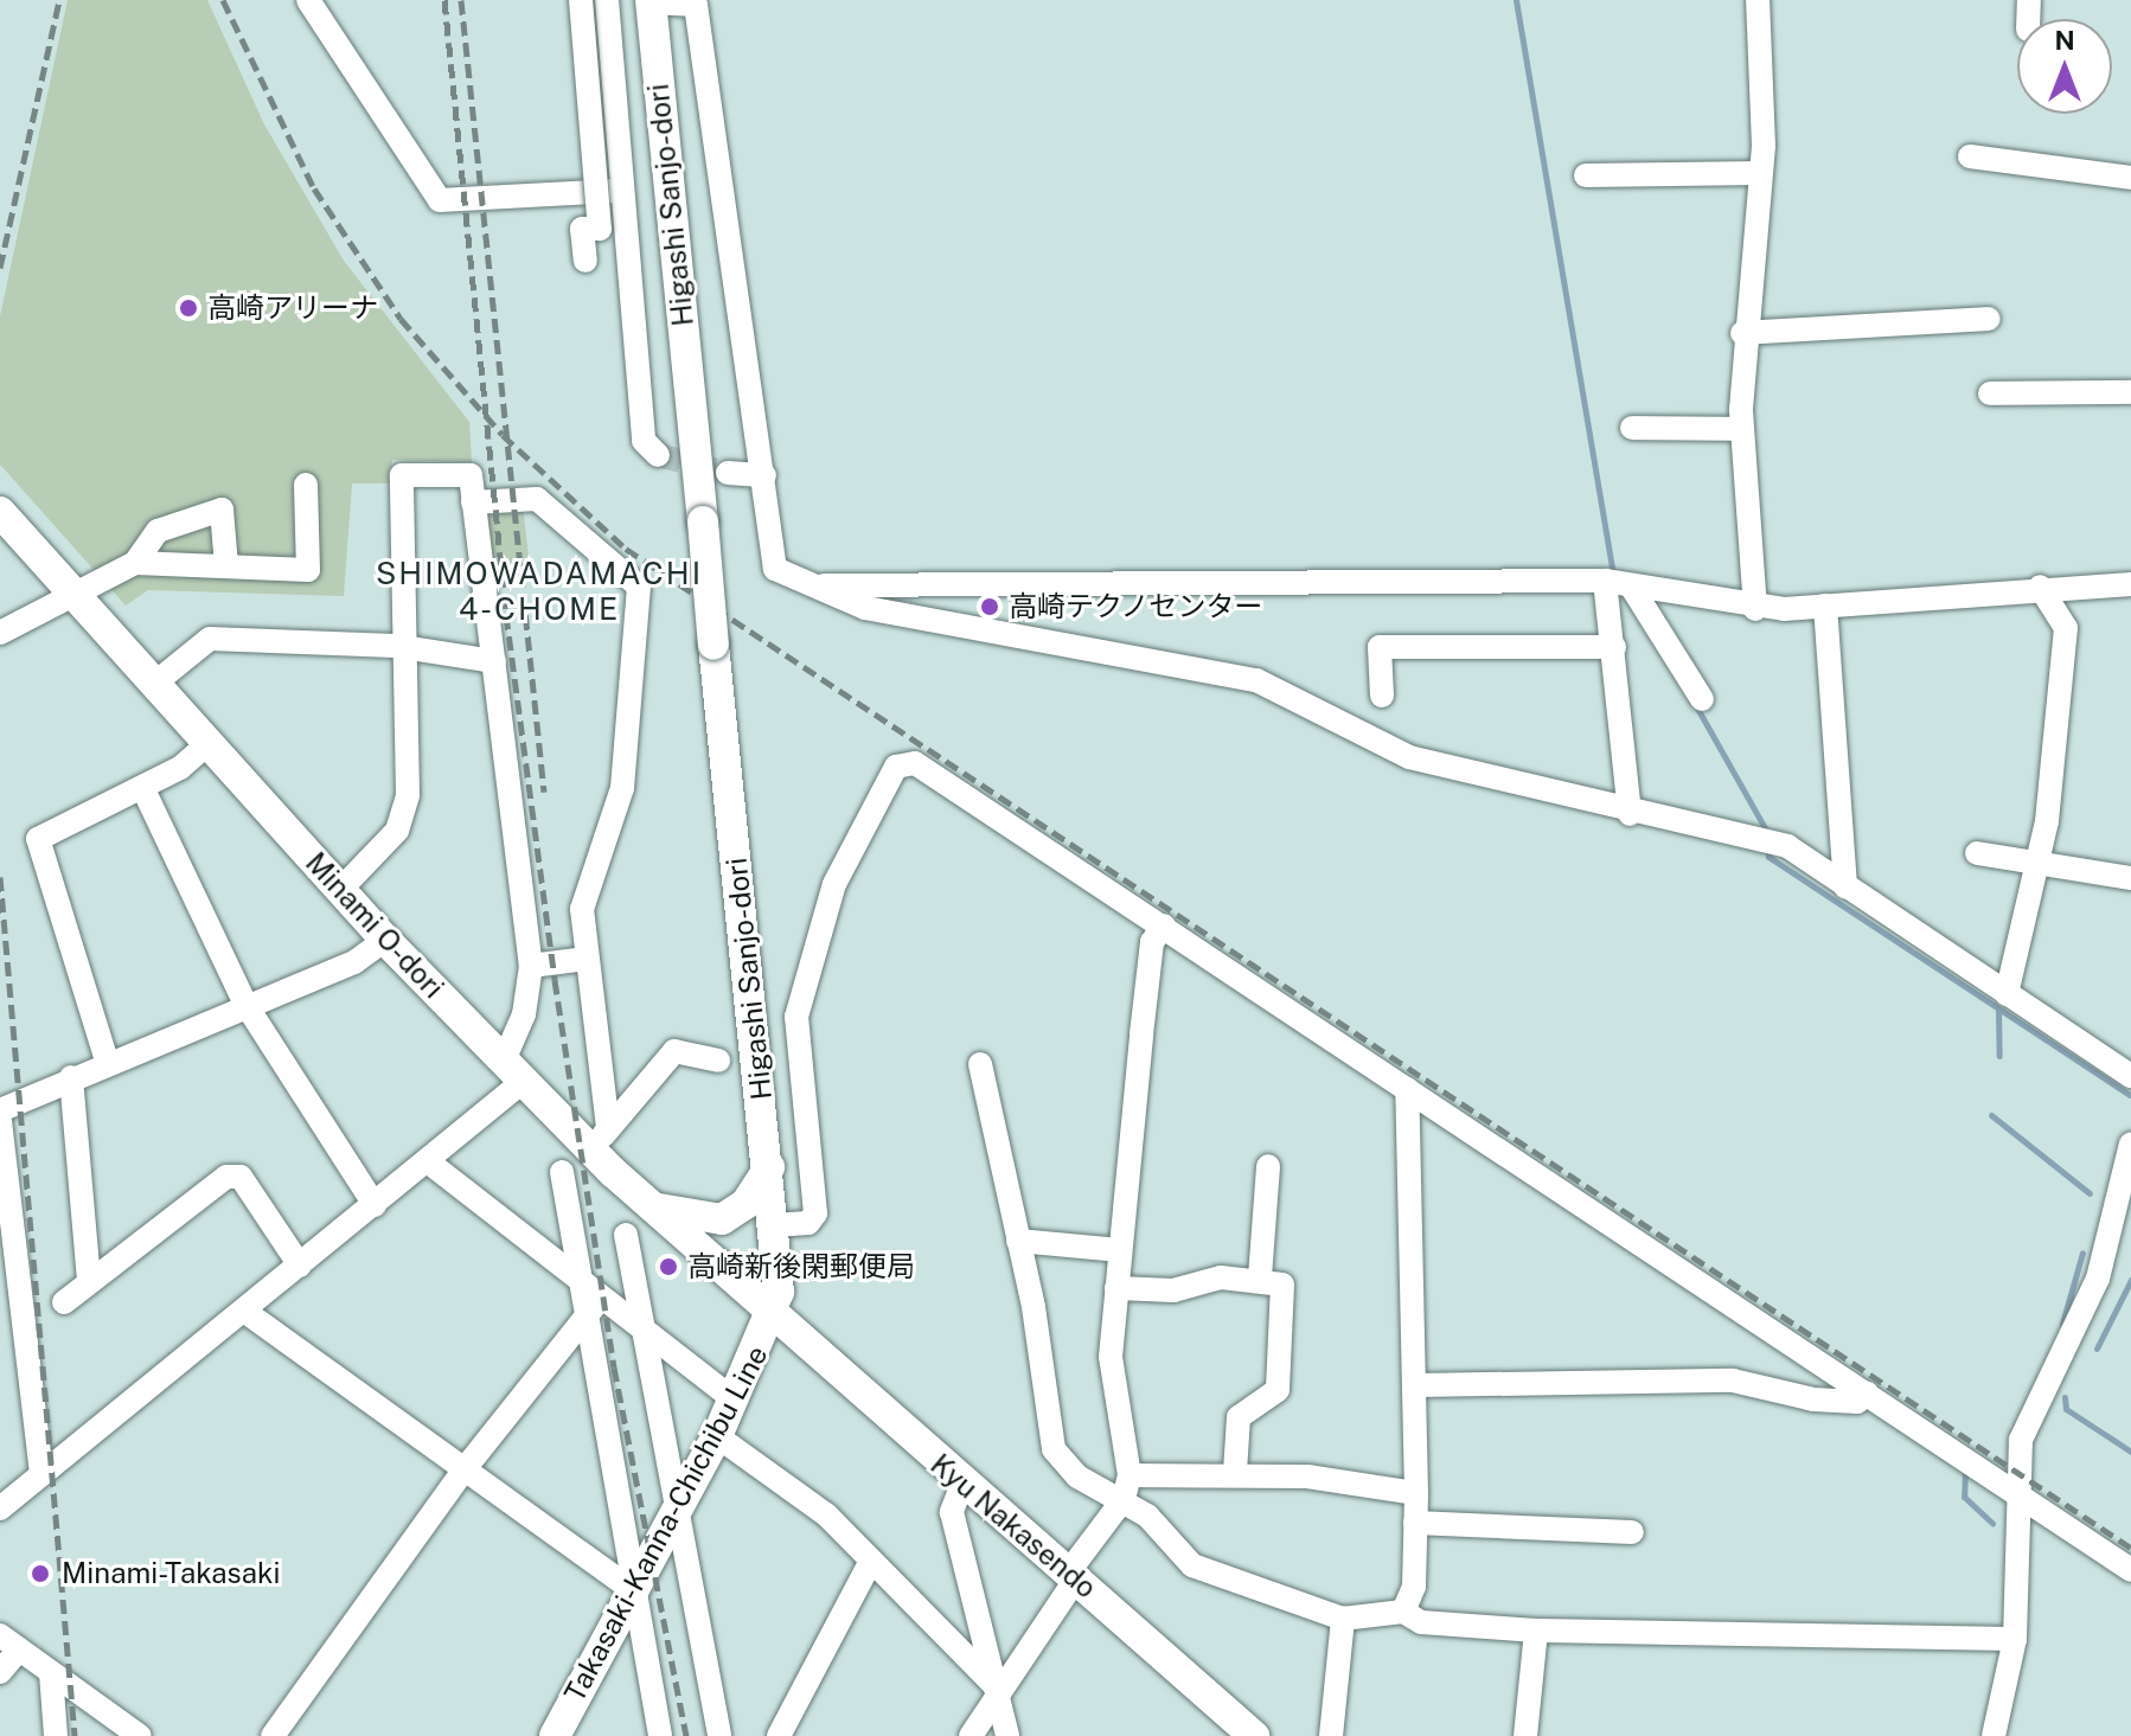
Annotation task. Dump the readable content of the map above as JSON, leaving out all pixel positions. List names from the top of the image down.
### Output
{
  "streets": {
    "main road": [
      "Higashi Sanjo-dori",
      "Minami O-dori",
      "Takasaki-Kanna-Chichibu Line",
      "Kyu Nakasendo"
    ]
  },
  "crossings": [
    ["Higashi Sanjo-dori", "Minami O-dori"],
    ["Higashi Sanjo-dori", "Takasaki-Kanna-Chichibu Line"],
    ["Higashi Sanjo-dori", "Kyu Nakasendo"],
    ["Minami O-dori", "Takasaki-Kanna-Chichibu Line"],
    ["Minami O-dori", "Kyu Nakasendo"],
    ["Takasaki-Kanna-Chichibu Line", "Kyu Nakasendo"]
  ],
  "districts": ["SHIMOWADAMACHI 4-CHOME"],
  "places": [
    "高崎アリーナ",
    "高崎テクノセンター",
    "高崎新後閑郵便局",
    "Minami-Takasaki"
  ],
  "north": "top"
}
